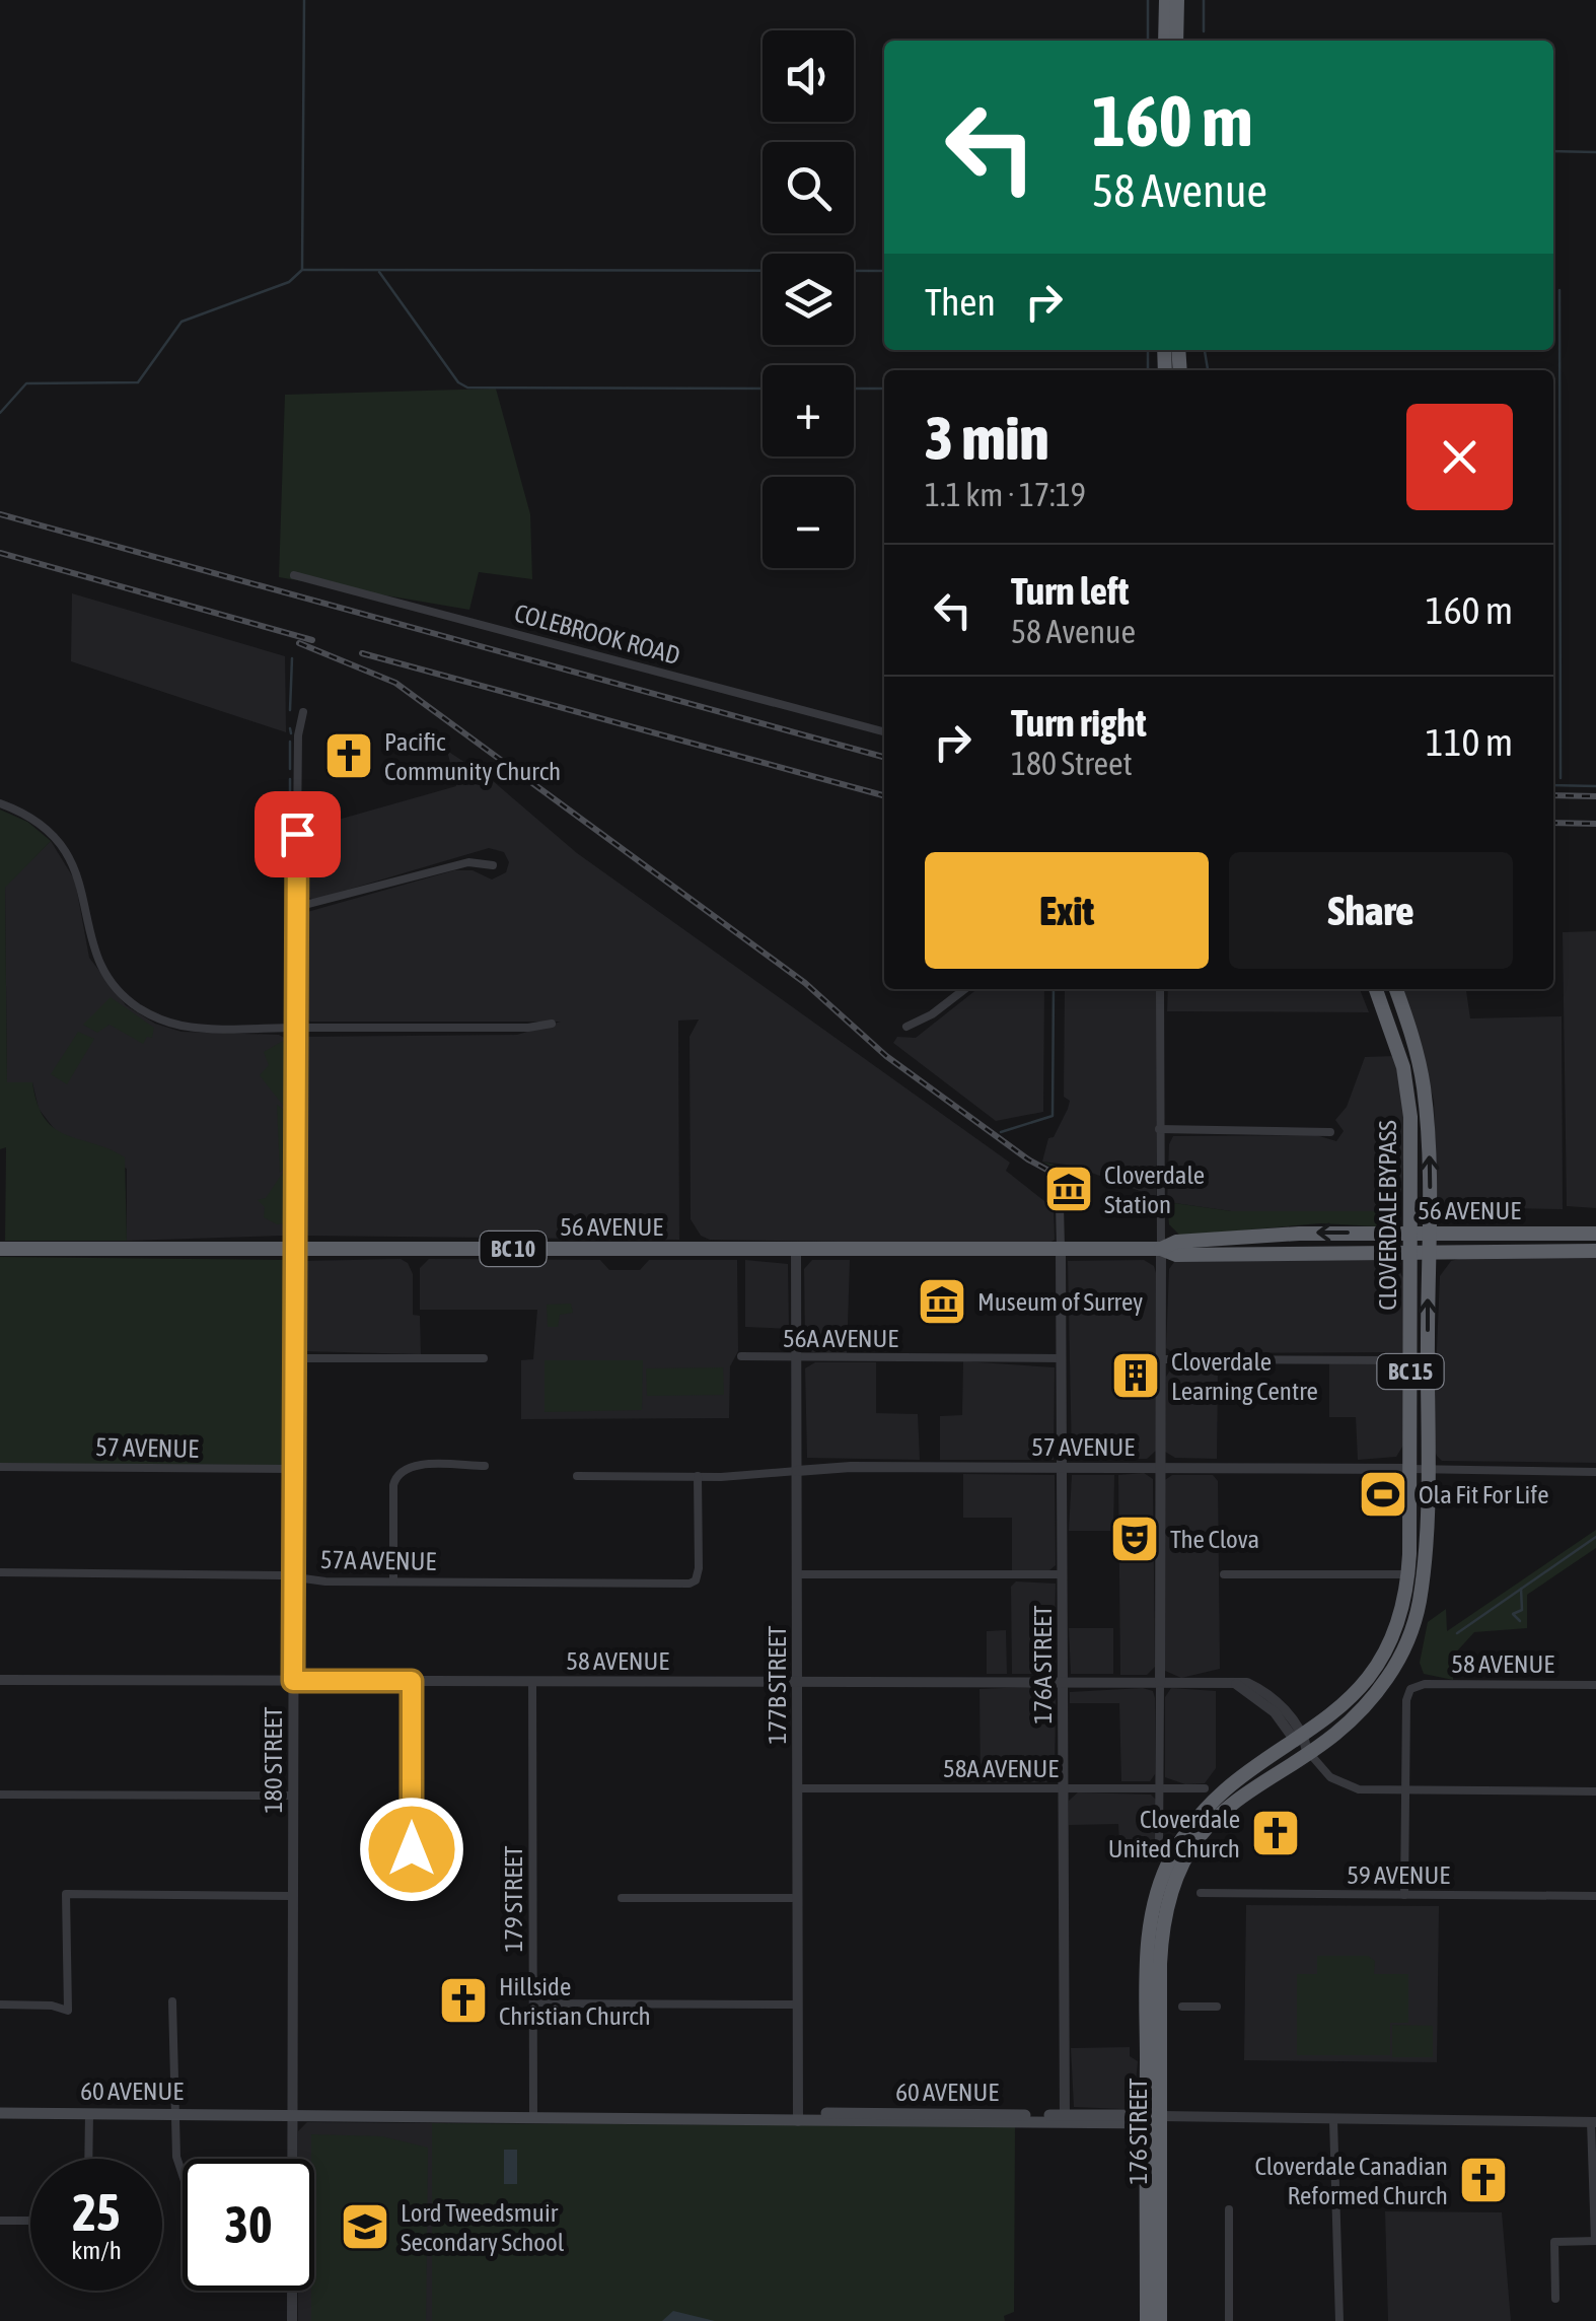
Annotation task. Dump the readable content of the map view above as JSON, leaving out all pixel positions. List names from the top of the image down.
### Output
{
  "streets": {
    "highway": [
      "56 AVENUE",
      "CLOVERDALE BYPASS",
      "BC 10",
      "BC 15",
      "176 STREET"
    ],
    "main road": ["60 AVENUE"],
    "street": [
      "COLEBROOK ROAD",
      "56A AVENUE",
      "57 AVENUE",
      "57A AVENUE",
      "58 AVENUE",
      "176A STREET",
      "177B STREET",
      "180 STREET",
      "58A AVENUE",
      "59 AVENUE",
      "179 STREET"
    ]
  },
  "crossings": [
    ["56 AVENUE", "CLOVERDALE BYPASS"],
    ["56 AVENUE", "176A STREET"],
    ["56 AVENUE", "177B STREET"],
    ["56 AVENUE", "180 STREET"],
    ["CLOVERDALE BYPASS", "BC 15"],
    ["CLOVERDALE BYPASS", "57 AVENUE"],
    ["CLOVERDALE BYPASS", "58 AVENUE"],
    ["CLOVERDALE BYPASS", "60 AVENUE"],
    ["CLOVERDALE BYPASS", "176 STREET"],
    ["56A AVENUE", "176A STREET"],
    ["56A AVENUE", "177B STREET"],
    ["BC 15", "60 AVENUE"],
    ["BC 15", "176 STREET"],
    ["57 AVENUE", "57A AVENUE"],
    ["57 AVENUE", "176A STREET"],
    ["57 AVENUE", "177B STREET"],
    ["57 AVENUE", "180 STREET"],
    ["57A AVENUE", "180 STREET"],
    ["58 AVENUE", "176A STREET"],
    ["58 AVENUE", "177B STREET"],
    ["58 AVENUE", "180 STREET"],
    ["58 AVENUE", "179 STREET"],
    ["176A STREET", "58A AVENUE"],
    ["176A STREET", "60 AVENUE"],
    ["177B STREET", "58A AVENUE"],
    ["177B STREET", "60 AVENUE"],
    ["180 STREET", "60 AVENUE"],
    ["179 STREET", "60 AVENUE"],
    ["60 AVENUE", "176 STREET"]
  ],
  "places": {
    "church": [
      "Pacific Community Church",
      "Cloverdale United Church",
      "Hillside Christian Church",
      "Cloverdale Canadian Reformed Church"
    ],
    "museum": ["Cloverdale Station", "Museum of Surrey"],
    "building": ["Cloverdale Learning Centre"],
    "sports": ["Ola Fit For Life"],
    "theatre": ["The Clova"],
    "school or university": ["Lord Tweedsmuir Secondary School"]
  },
  "page": {
    "map_buttons": ["+", "−"],
    "turn": ["160 m", "58 Avenue"],
    "then": "Then",
    "heading": ["3 min", "1.1 km · 17:19"],
    "list": [
      {
        "name": "Turn left",
        "note": "58 Avenue",
        "value": "160 m"
      },
      {
        "name": "Turn right",
        "note": "180 Street",
        "value": "110 m"
      }
    ],
    "buttons": ["Exit", "Share"],
    "speed": "25 km/h",
    "limit": "30"
  }
}
